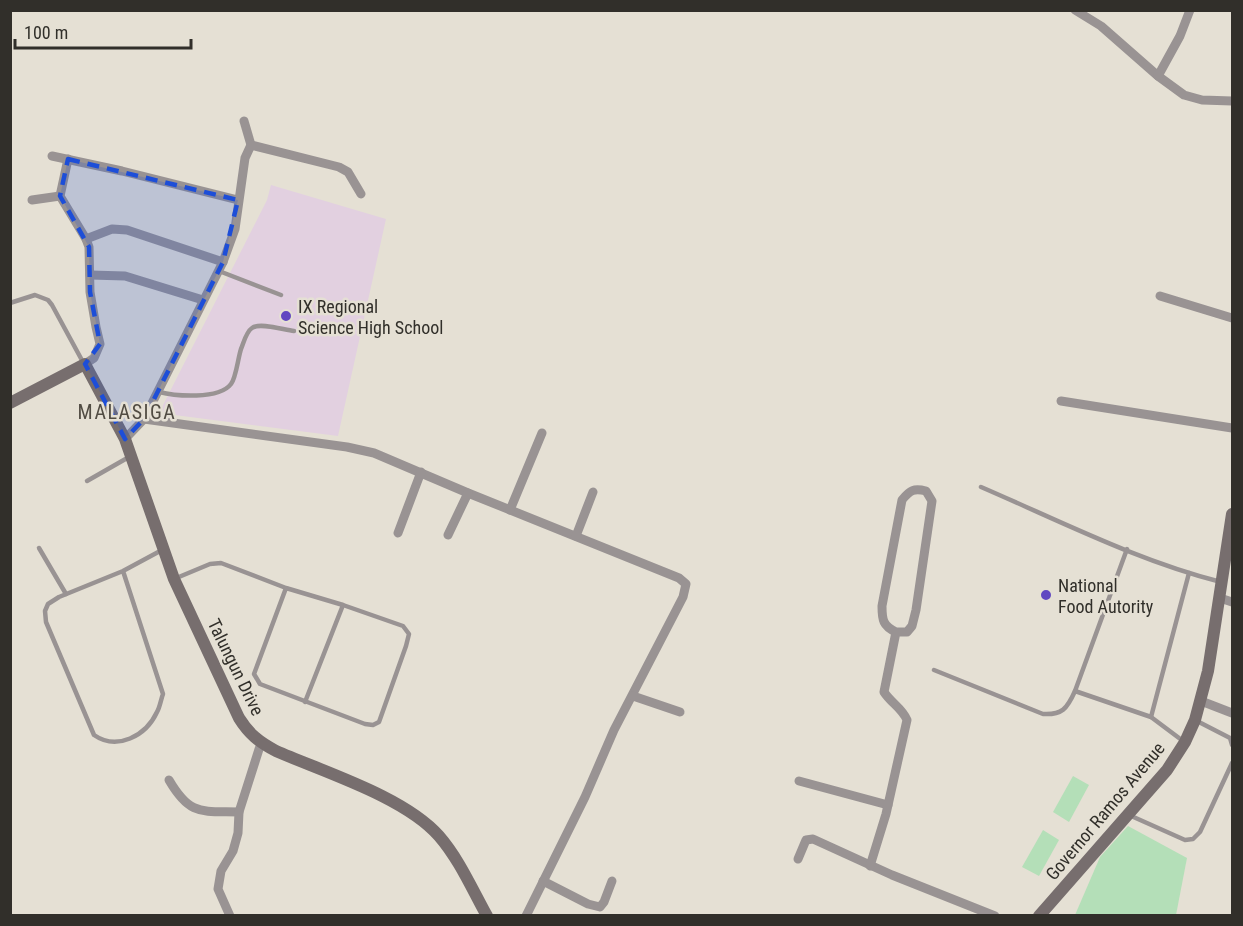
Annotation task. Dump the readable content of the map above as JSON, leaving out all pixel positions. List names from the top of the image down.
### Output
{
  "streets": {
    "street": ["Talungun Drive", "Governor Ramos Avenue"]
  },
  "districts": ["MALASIGA"],
  "places": ["IX Regional Science High School", "National Food Autority"],
  "scale_bar": "100 m"
}
